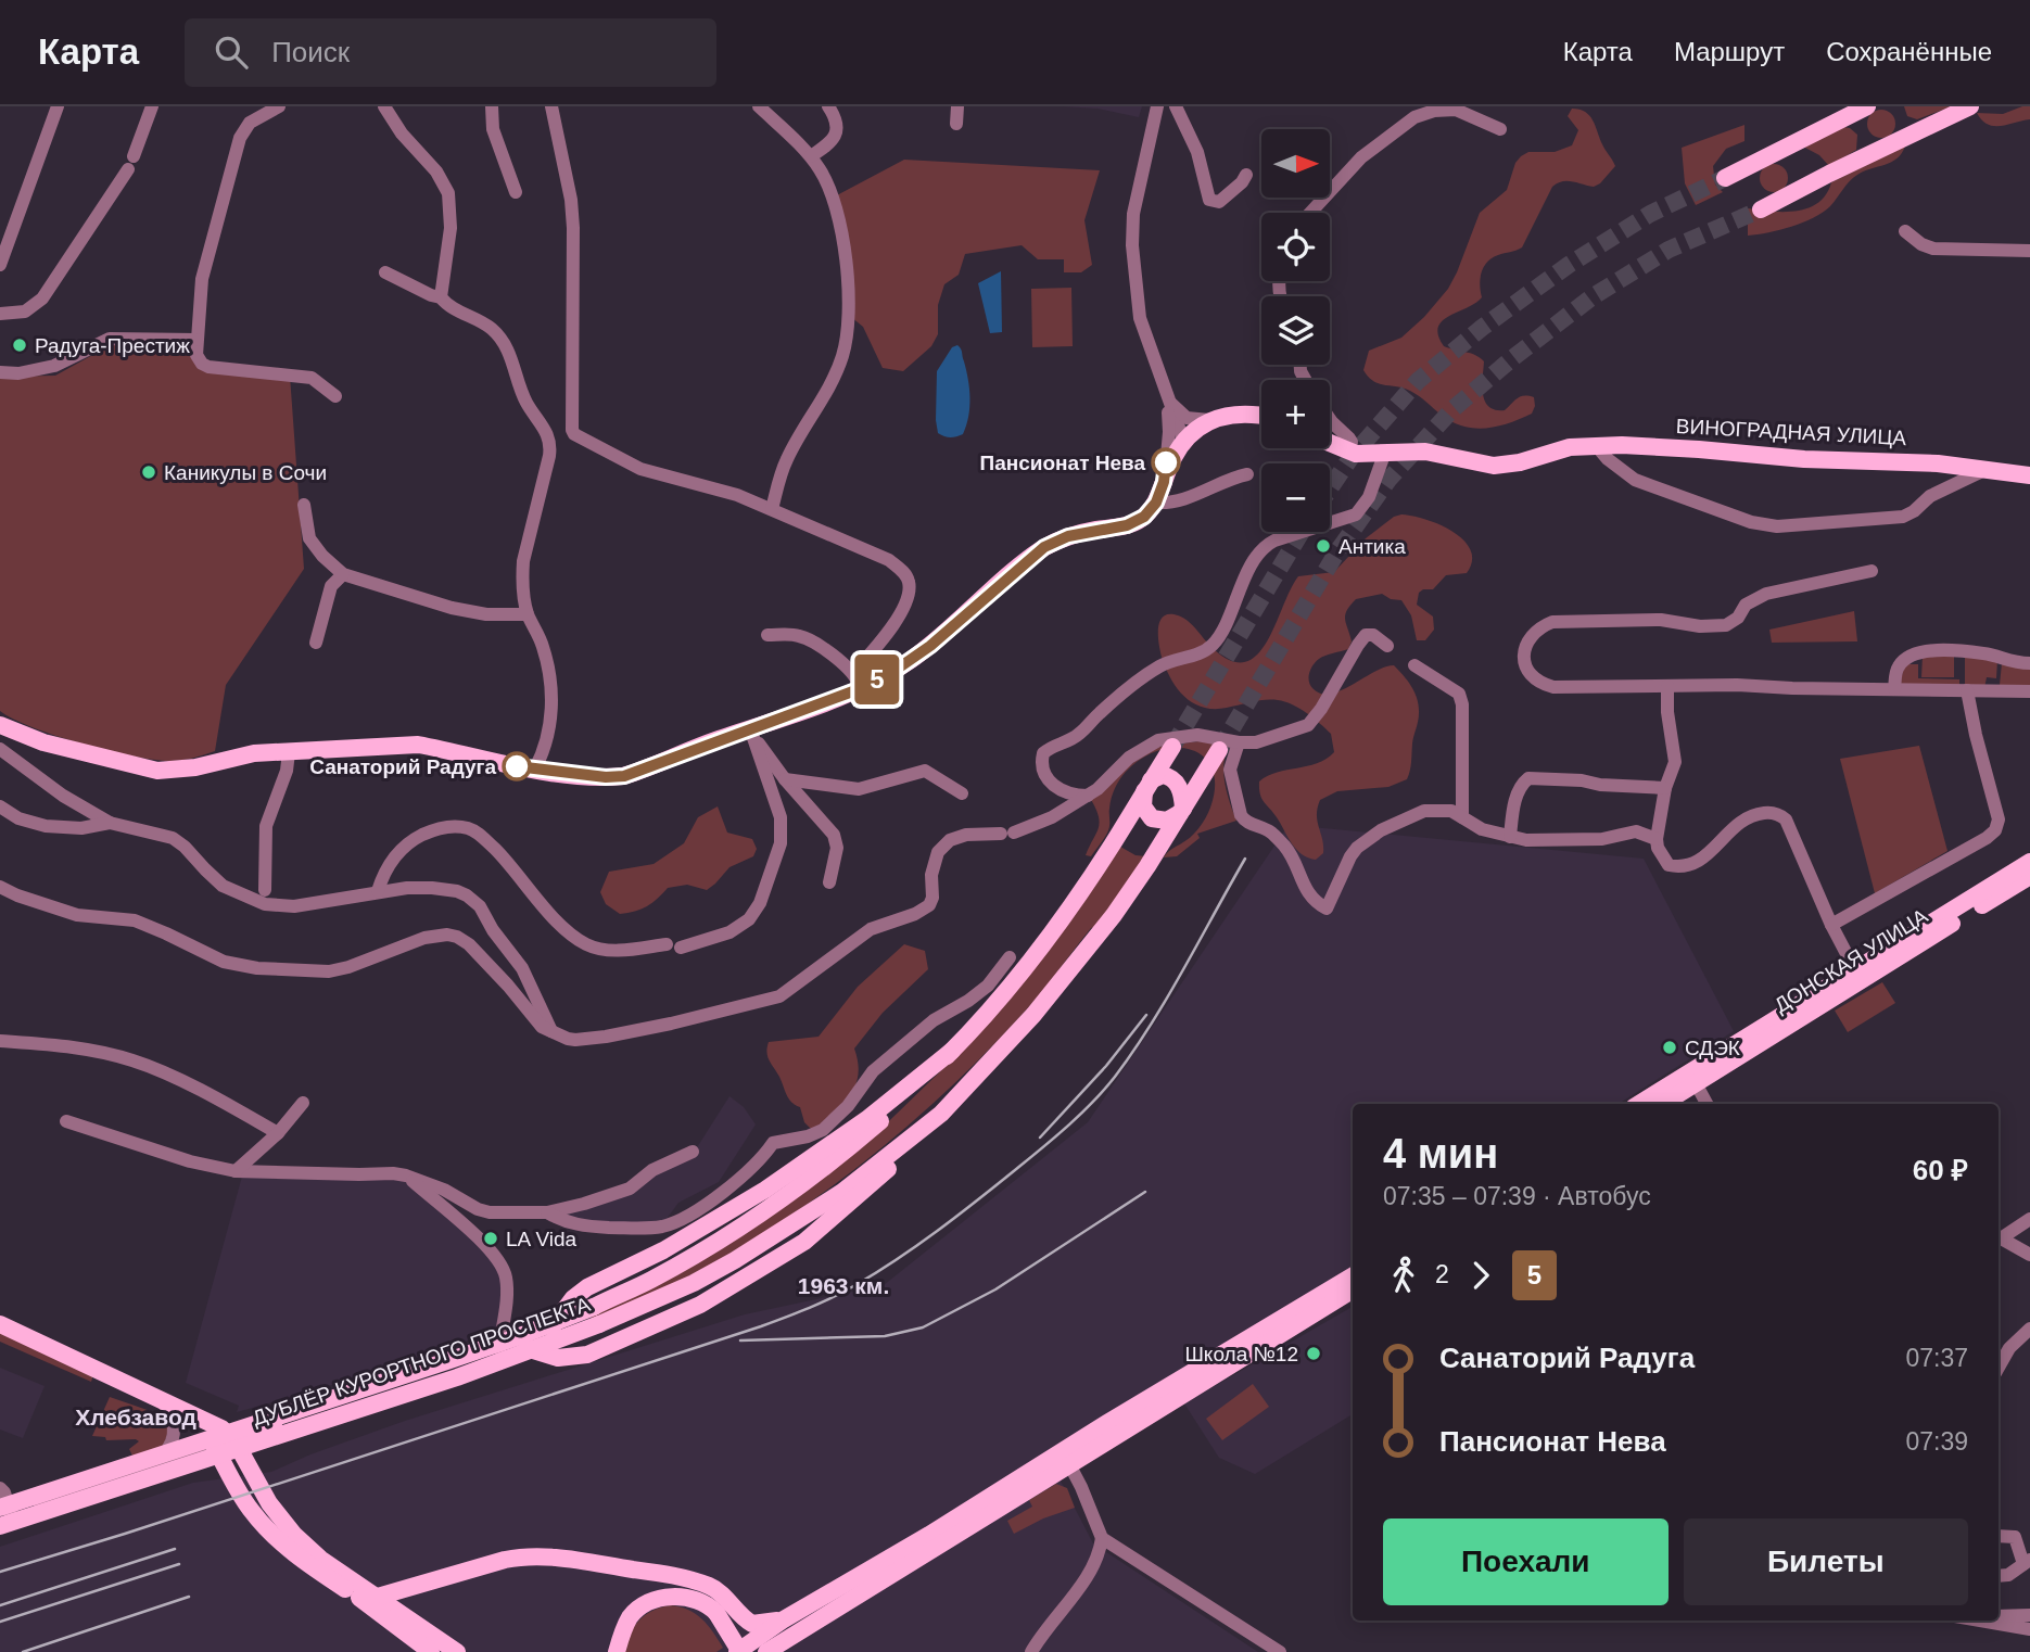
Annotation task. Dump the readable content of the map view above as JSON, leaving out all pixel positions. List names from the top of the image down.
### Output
{
  "streets": {
    "main road": ["ВИНОГРАДНАЯ УЛИЦА", "ДОНСКАЯ УЛИЦА", "ДУБЛЁР КУРОРТНОГО ПРОСПЕКТА"]
  },
  "districts": ["1963 км.", "Хлебзавод"],
  "places": [
    "Радуга-Престиж",
    "Пансионат Нева",
    "Каникулы в Сочи",
    "Антика",
    "Санаторий Радуга",
    "СДЭК",
    "LA Vida",
    "Школа №12"
  ],
  "lines": ["bus line 5"],
  "north": "right",
  "page": {
    "header": "Карта",
    "search": "Поиск",
    "nav": ["Карта", "Маршрут", "Сохранённые"],
    "on_map": "5",
    "map_buttons": ["+", "−"],
    "heading": ["4 мин", "07:35 – 07:39 · Автобус", "60 ₽"],
    "legs": ["2", "5"],
    "list": [
      {
        "name": "Санаторий Радуга",
        "value": "07:37"
      },
      {
        "name": "Пансионат Нева",
        "value": "07:39"
      }
    ],
    "buttons": ["Поехали", "Билеты"]
  }
}
